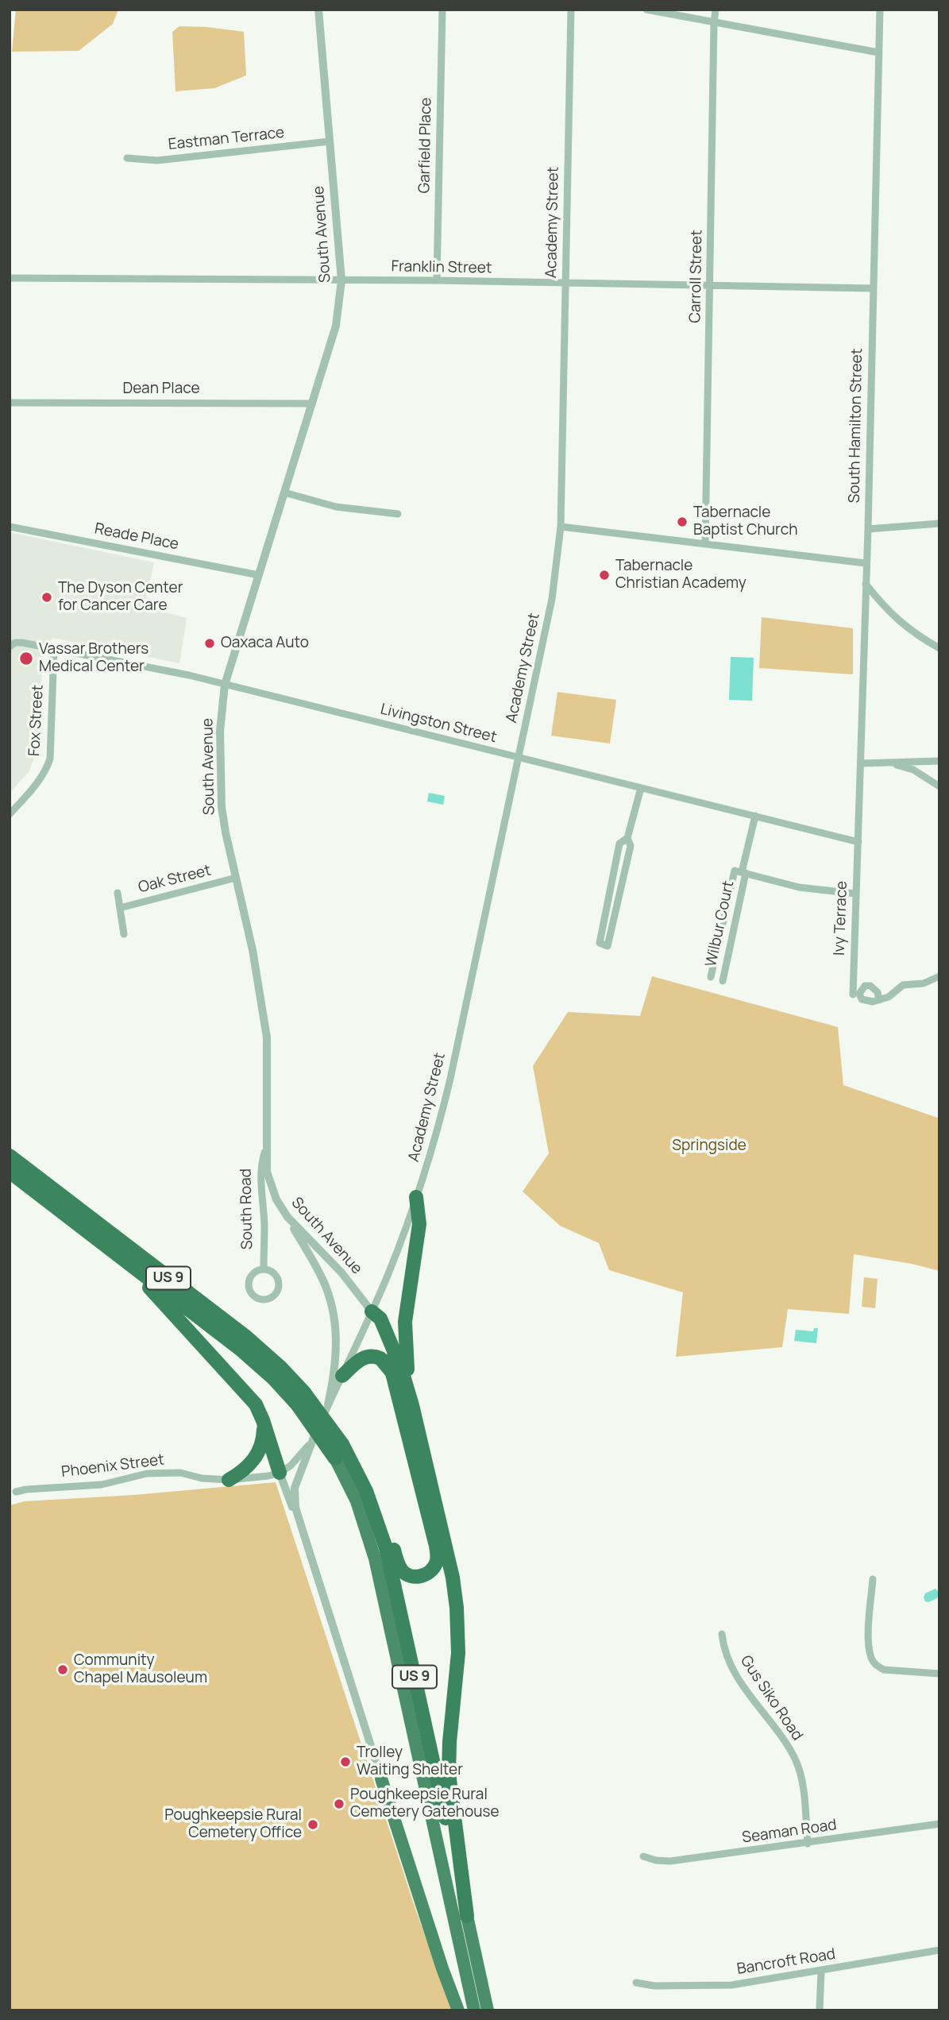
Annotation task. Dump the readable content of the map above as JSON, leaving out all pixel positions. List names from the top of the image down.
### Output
{
  "streets": {
    "highway": ["US 9"],
    "street": [
      "Eastman Terrace",
      "Garfield Place",
      "Academy Street",
      "South Avenue",
      "Franklin Street",
      "Carroll Street",
      "Dean Place",
      "South Hamilton Street",
      "Reade Place",
      "Fox Street",
      "Livingston Street",
      "Oak Street",
      "Ivy Terrace",
      "Wilbur Court",
      "South Road",
      "Phoenix Street",
      "Gus Siko Road",
      "Seaman Road",
      "Bancroft Road"
    ]
  },
  "crossings": [
    ["Eastman Terrace", "South Avenue"],
    ["Garfield Place", "Franklin Street"],
    ["Academy Street", "South Avenue"],
    ["Academy Street", "Franklin Street"],
    ["Academy Street", "Livingston Street"],
    ["South Avenue", "Franklin Street"],
    ["South Avenue", "Dean Place"],
    ["South Avenue", "Reade Place"],
    ["South Avenue", "Livingston Street"],
    ["South Avenue", "Oak Street"],
    ["South Avenue", "South Road"],
    ["Franklin Street", "Carroll Street"],
    ["Franklin Street", "South Hamilton Street"],
    ["South Hamilton Street", "Livingston Street"],
    ["South Hamilton Street", "Ivy Terrace"],
    ["Fox Street", "Livingston Street"],
    ["Livingston Street", "Ivy Terrace"],
    ["Livingston Street", "Wilbur Court"],
    ["Gus Siko Road", "Seaman Road"]
  ],
  "parks": ["Springside"],
  "places": [
    "Tabernacle Baptist Church",
    "Tabernacle Christian Academy",
    "The Dyson Center for Cancer Care",
    "Oaxaca Auto",
    "Vassar Brothers Medical Center",
    "Community Chapel Mausoleum",
    "Trolley Waiting Shelter",
    "Poughkeepsie Rural Cemetery Gatehouse",
    "Poughkeepsie Rural Cemetery Office"
  ]
}
